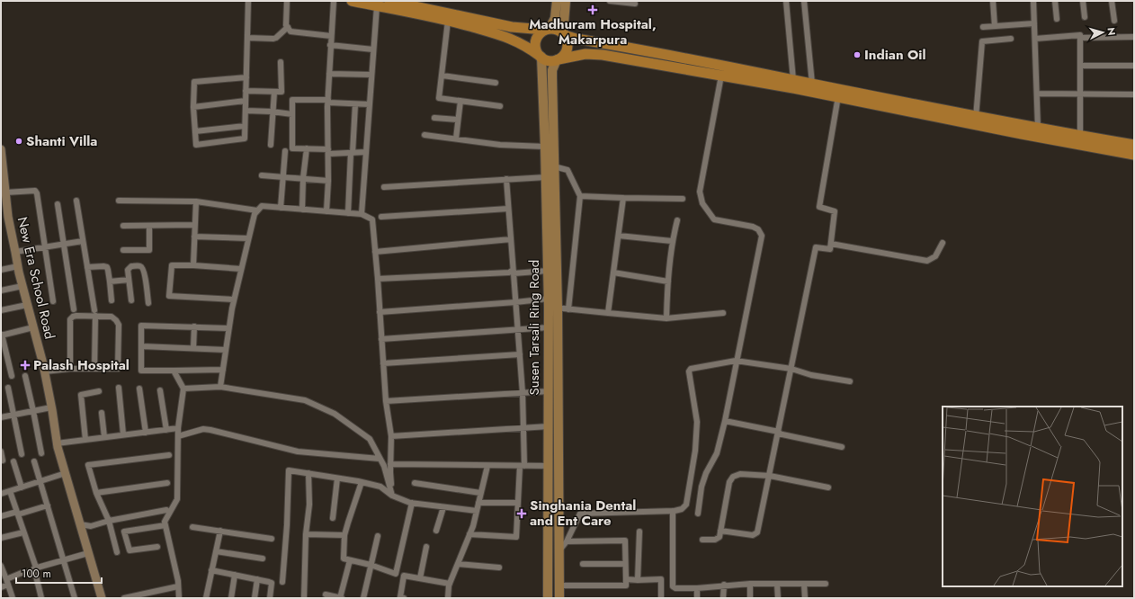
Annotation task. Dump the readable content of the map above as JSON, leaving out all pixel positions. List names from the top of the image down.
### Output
{
  "streets": {
    "main road": ["Susen Tarsali Ring Road"],
    "street": ["New Era School Road"]
  },
  "places": {
    "health": ["Madhuram Hospital, Makarpura", "Palash Hospital", "Singhania Dental and Ent Care"],
    "other": ["Indian Oil", "Shanti Villa"]
  },
  "scale_bar": "100 m",
  "north": "right"
}
